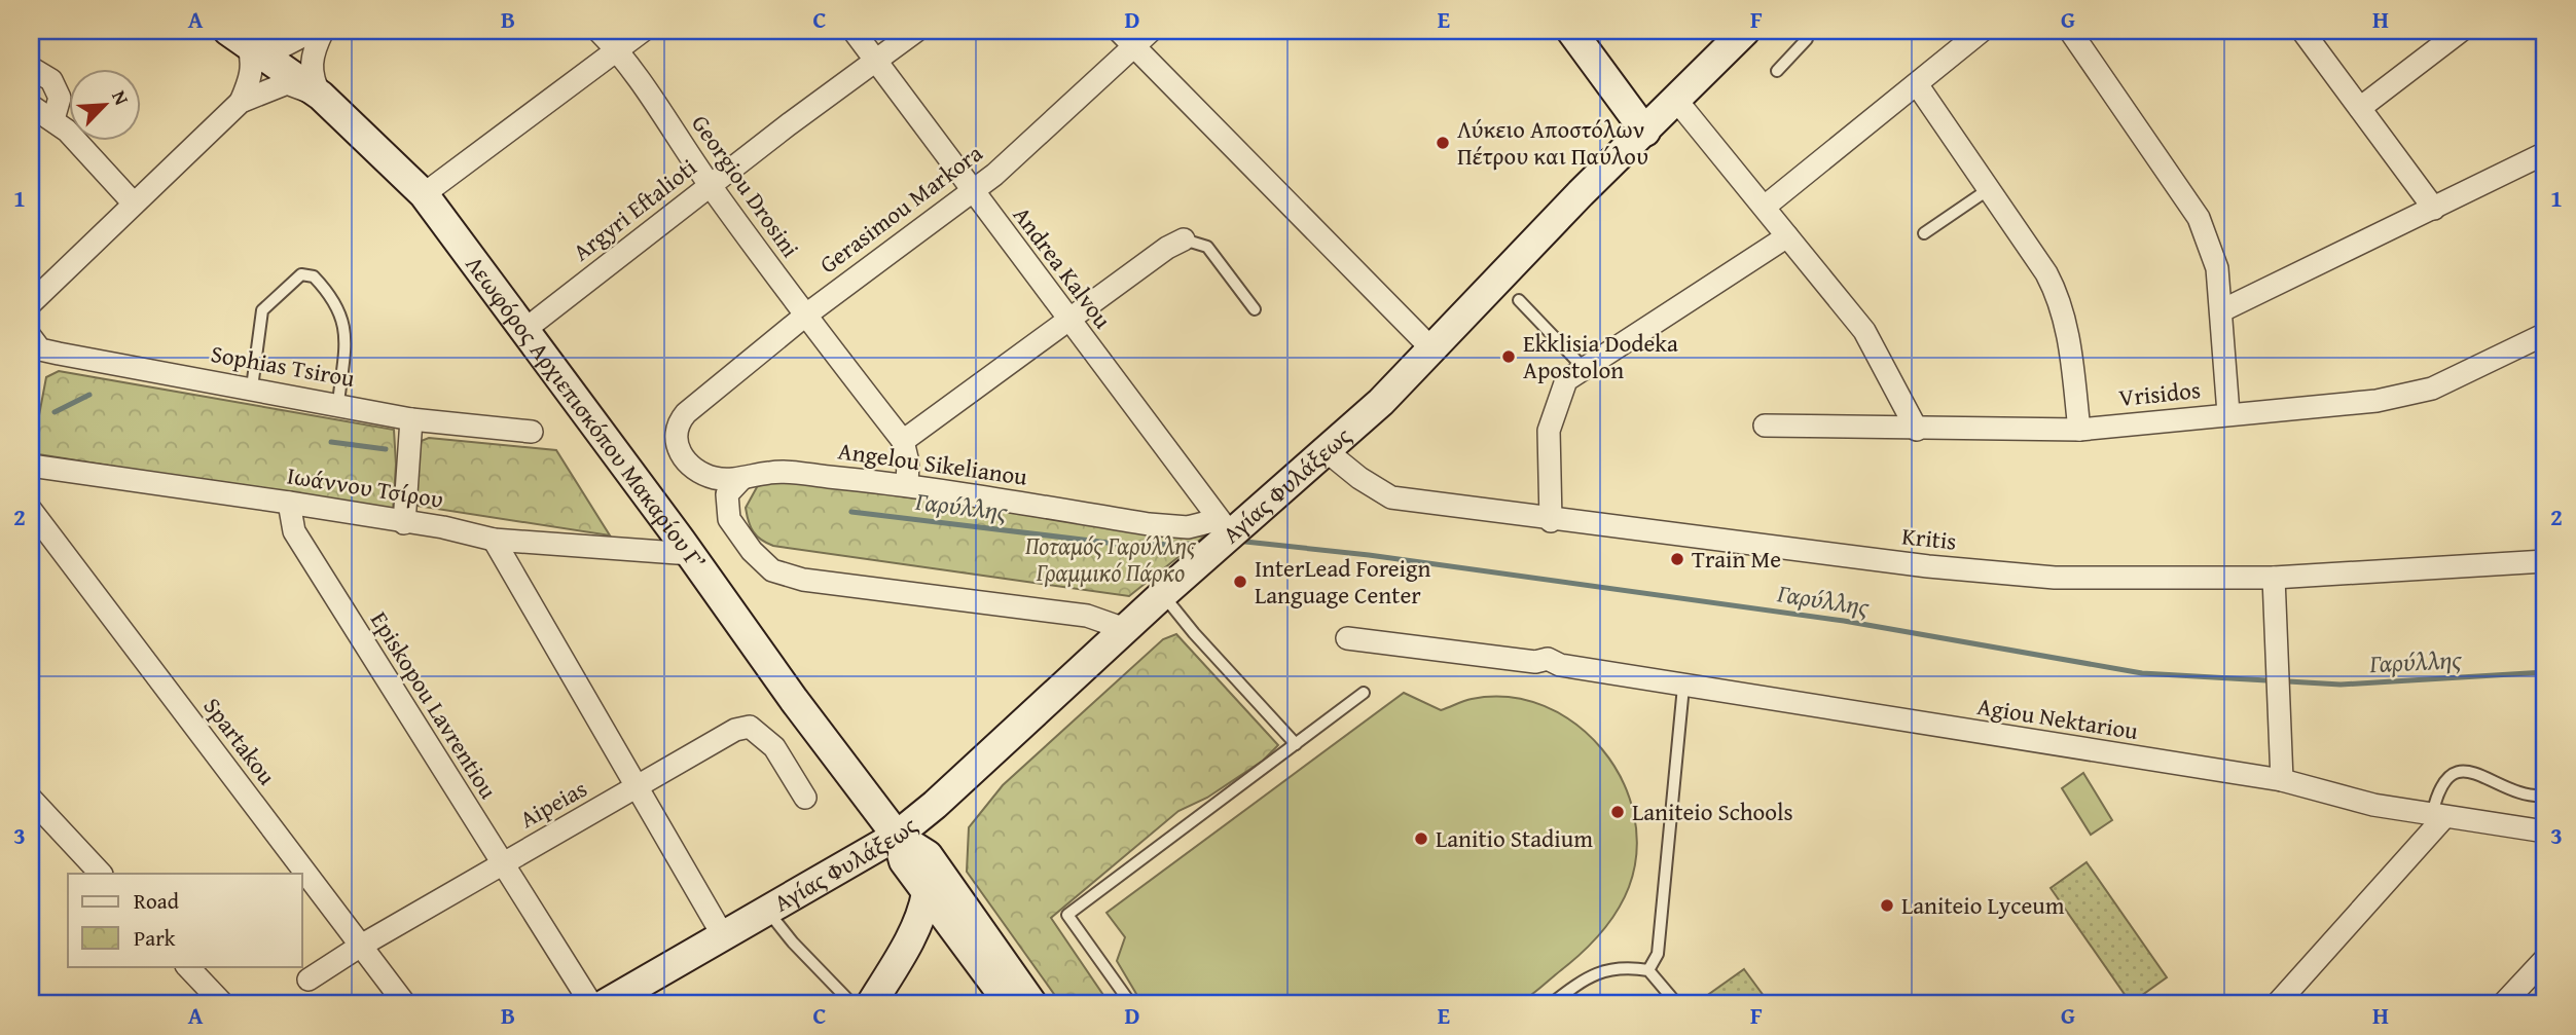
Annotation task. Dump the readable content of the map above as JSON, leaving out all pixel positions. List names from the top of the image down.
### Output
{
  "streets": {
    "main road": ["Λεωφόρος Αρχιεπισκόπου Μακαρίου Γ’", "Αγίας Φυλάξεως"],
    "street": [
      "Georgiou Drosini",
      "Gerasimou Markora",
      "Argyri Eftalioti",
      "Andrea Kalvou",
      "Sophias Tsirou",
      "Vrisidos",
      "Angelou Sikelianou",
      "Ιωάννου Τσίρου",
      "Kritis",
      "Episkopou Lavrentiou",
      "Agiou Nektariou",
      "Spartakou",
      "Aipeias"
    ]
  },
  "crossings": [
    ["Georgiou Drosini", "Gerasimou Markora"],
    ["Georgiou Drosini", "Argyri Eftalioti"],
    ["Gerasimou Markora", "Andrea Kalvou"],
    ["Gerasimou Markora", "Angelou Sikelianou"],
    ["Argyri Eftalioti", "Andrea Kalvou"],
    ["Argyri Eftalioti", "Λεωφόρος Αρχιεπισκόπου Μακαρίου Γ’"],
    ["Andrea Kalvou", "Angelou Sikelianou"],
    ["Andrea Kalvou", "Αγίας Φυλάξεως"],
    ["Λεωφόρος Αρχιεπισκόπου Μακαρίου Γ’", "Αγίας Φυλάξεως"],
    ["Λεωφόρος Αρχιεπισκόπου Μακαρίου Γ’", "Ιωάννου Τσίρου"],
    ["Angelou Sikelianou", "Αγίας Φυλάξεως"],
    ["Αγίας Φυλάξεως", "Kritis"],
    ["Ιωάννου Τσίρου", "Episkopou Lavrentiou"],
    ["Episkopou Lavrentiou", "Aipeias"],
    ["Spartakou", "Aipeias"]
  ],
  "water": ["Γαρύλλης"],
  "parks": ["Ποταμός Γαρύλλης Γραμμικό Πάρκο"],
  "places": [
    "Λύκειο Αποστόλων Πέτρου και Παύλου",
    "Ekklisia Dodeka Apostolon",
    "Train Me",
    "InterLead Foreign Language Center",
    "Laniteio Schools",
    "Lanitio Stadium",
    "Laniteio Lyceum"
  ],
  "legend": ["Road", "Park"],
  "north": "top right",
  "grid": {
    "columns": [
      "A",
      "B",
      "C",
      "D",
      "E",
      "F",
      "G",
      "H"
    ],
    "rows": ["1", "2", "3"]
  }
}
